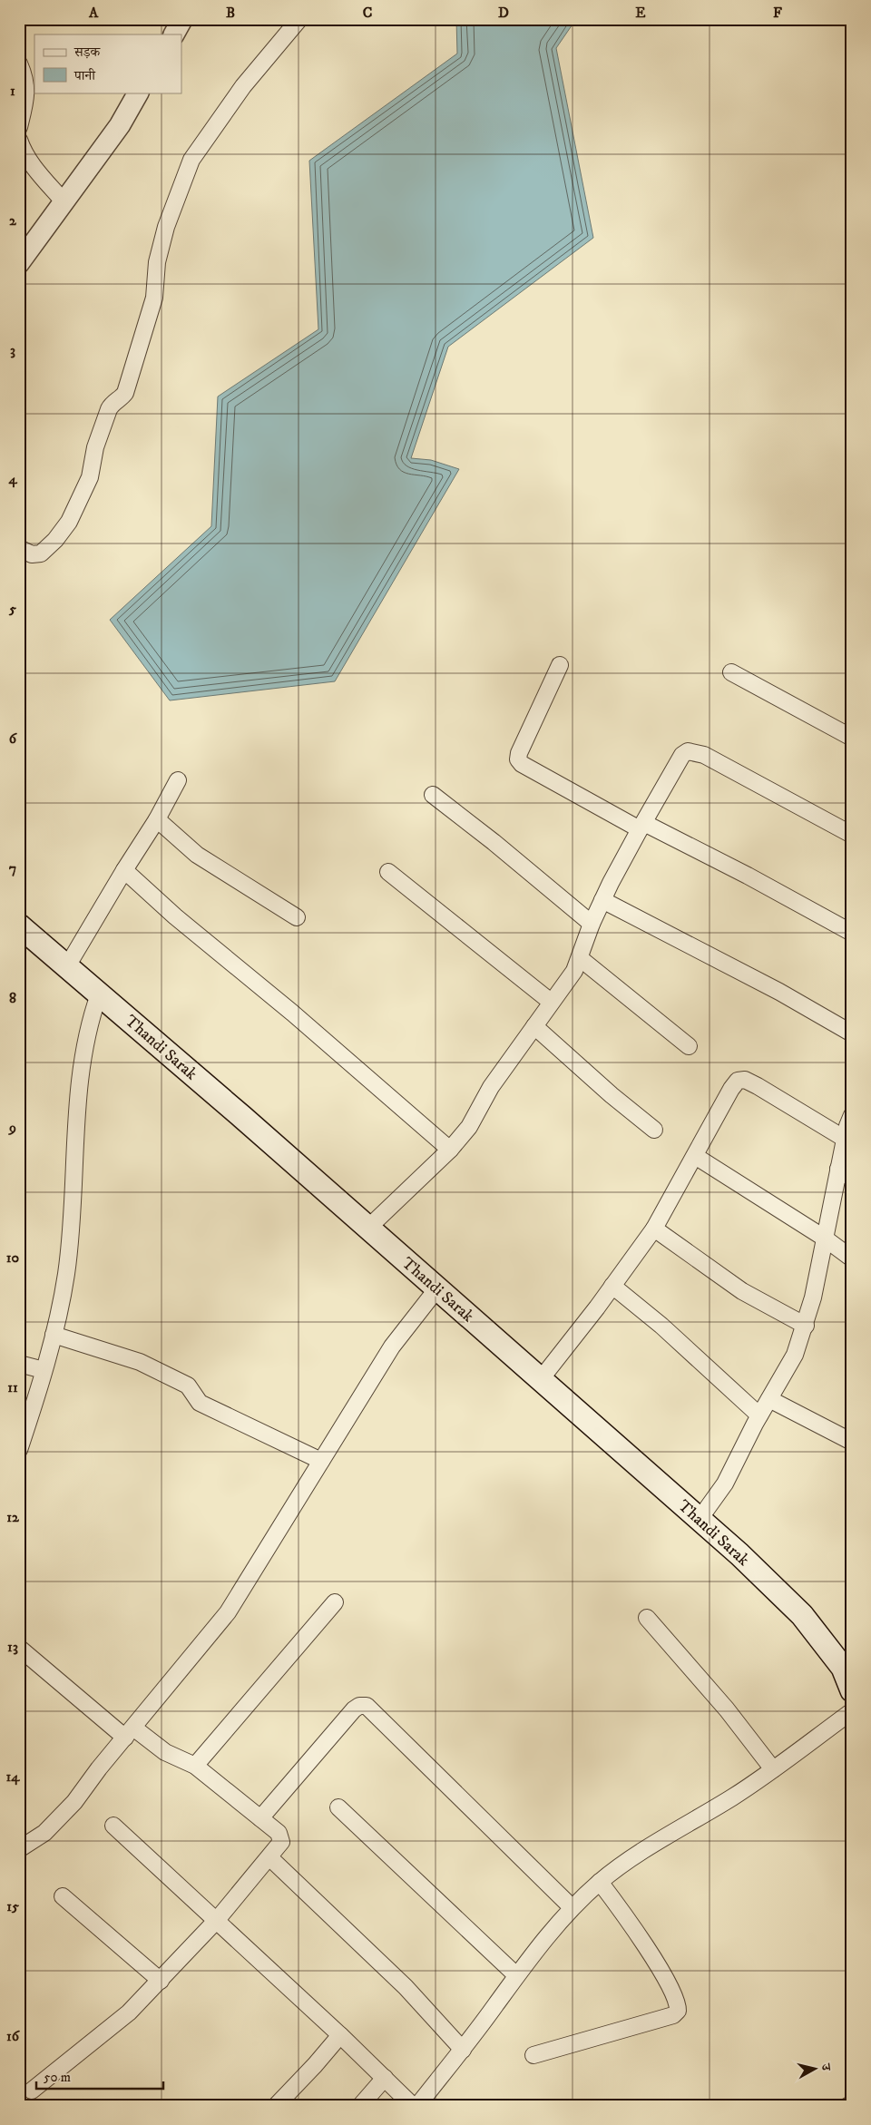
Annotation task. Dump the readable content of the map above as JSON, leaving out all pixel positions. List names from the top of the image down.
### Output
{
  "streets": {
    "main road": ["Thandi Sarak"]
  },
  "legend": ["सड़क", "पानी"],
  "scale_bar": "50 m",
  "north": "right",
  "grid": {
    "columns": [
      "A",
      "B",
      "C",
      "D",
      "E",
      "F"
    ],
    "rows": [
      "1",
      "2",
      "3",
      "4",
      "5",
      "6",
      "7",
      "8",
      "9",
      "10",
      "11",
      "12",
      "13",
      "14",
      "15",
      "16"
    ]
  }
}
